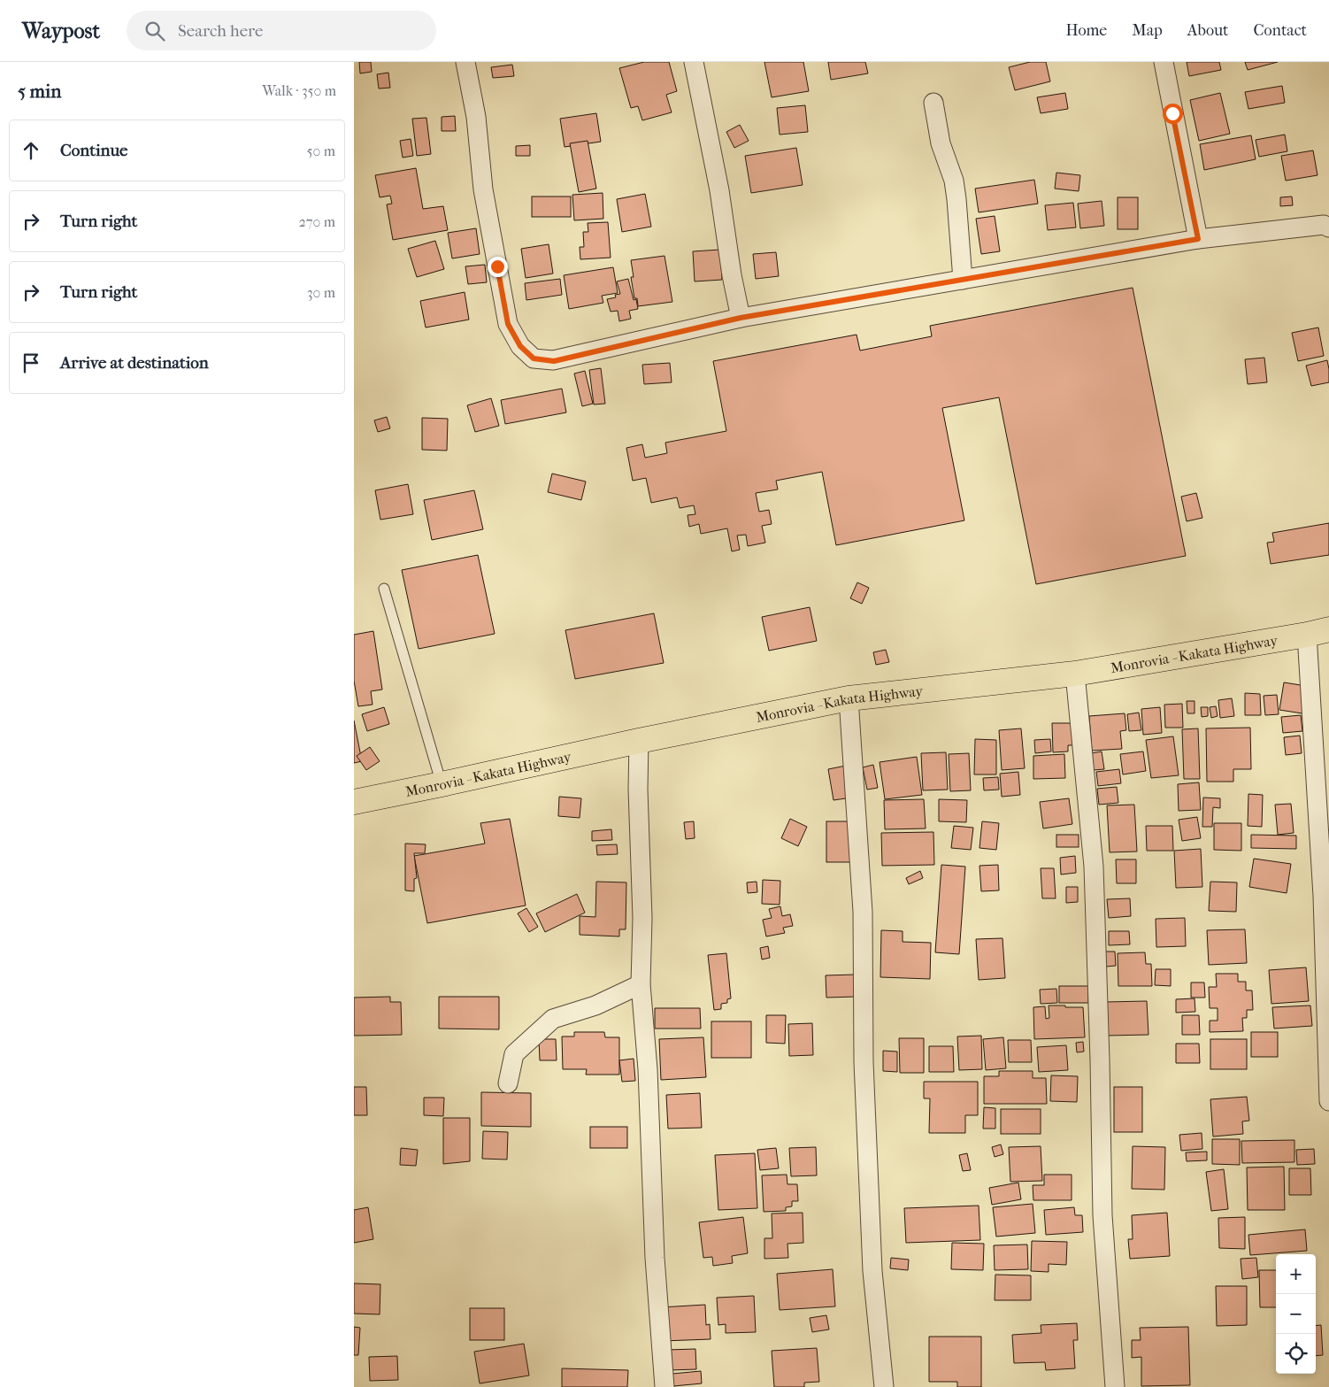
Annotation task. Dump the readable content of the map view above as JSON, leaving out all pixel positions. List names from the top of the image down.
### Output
{
  "streets": {
    "highway": ["Monrovia - Kakata Highway"]
  },
  "page": {
    "header": "Waypost",
    "search": "Search here",
    "nav": [
      "Home",
      "Map",
      "About",
      "Contact"
    ],
    "heading": ["5 min", "Walk · 350 m"],
    "list": [
      ["Continue", "50 m"],
      ["Turn right", "270 m"],
      ["Turn right", "30 m"],
      "Arrive at destination"
    ],
    "map_buttons": ["+", "−"]
  }
}
